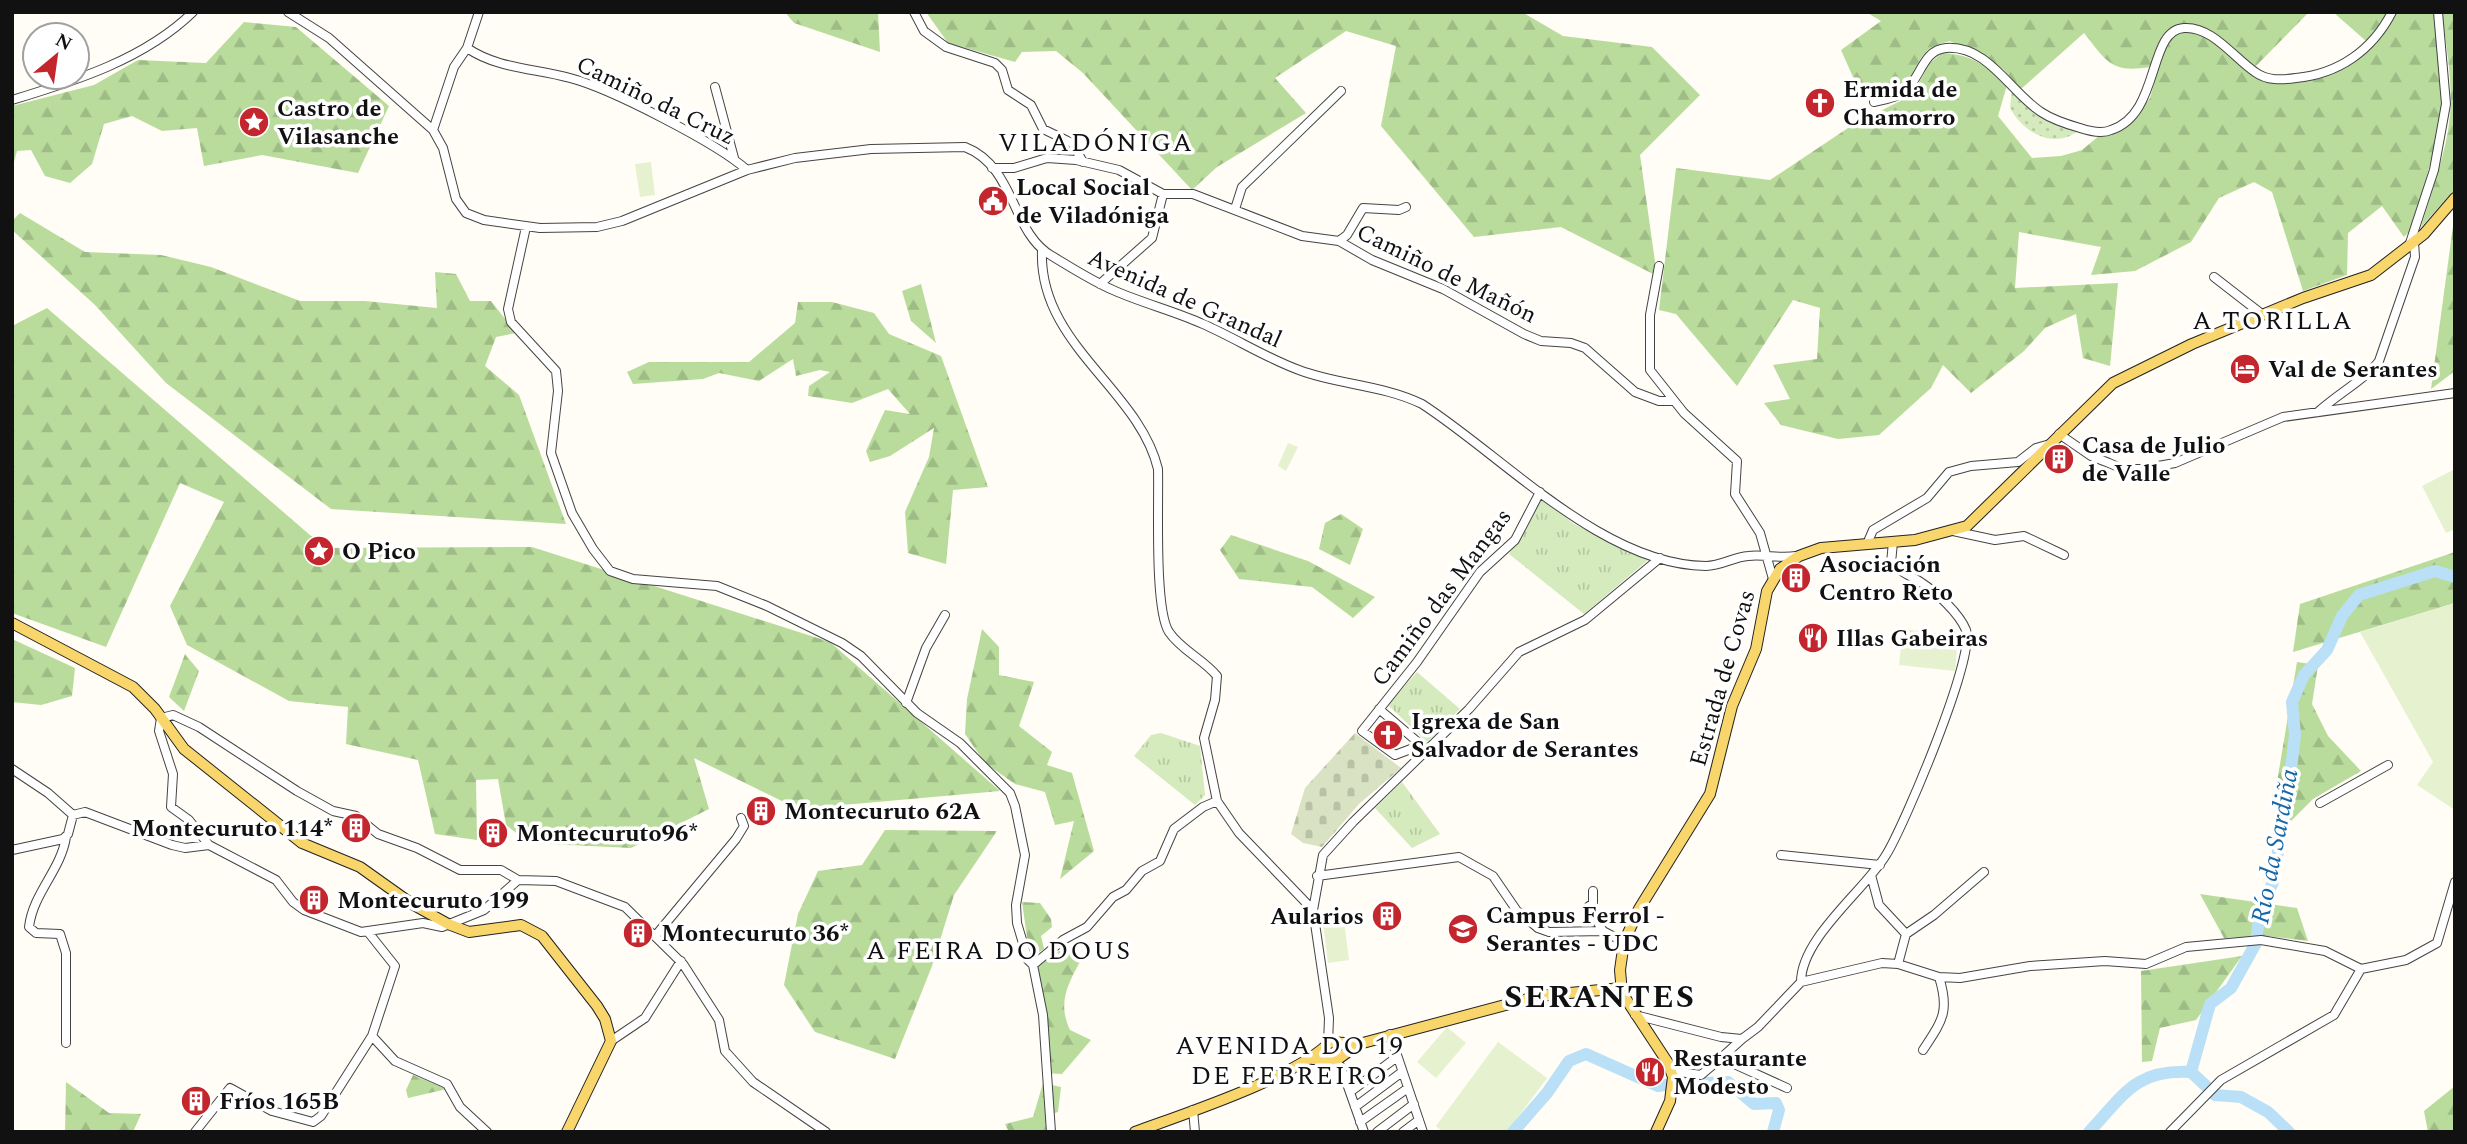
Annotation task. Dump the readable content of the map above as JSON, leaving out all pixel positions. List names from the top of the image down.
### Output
{
  "streets": {
    "main road": ["Estrada de Covas"],
    "street": [
      "Camiño da Cruz",
      "Camiño de Mañón",
      "Avenida de Grandal",
      "Camiño das Mangas"
    ]
  },
  "crossings": [
    ["Camiño da Cruz", "Avenida de Grandal"],
    ["Camiño de Mañón", "Avenida de Grandal"],
    ["Avenida de Grandal", "Camiño das Mangas"],
    ["Avenida de Grandal", "Estrada de Covas"]
  ],
  "districts": [
    "VILADÓNIGA",
    "A TORILLA",
    "A FEIRA DO DOUS",
    "SERANTES",
    "AVENIDA DO 19 DE FEBREIRO"
  ],
  "water": ["Río da Sardiña"],
  "places": {
    "church": ["Ermida de Chamorro", "Igrexa de San Salvador de Serantes"],
    "place": ["Castro de Vilasanche", "O Pico"],
    "public building": ["Local Social de Viladóniga"],
    "hotel": ["Val de Serantes"],
    "building": [
      "Casa de Julio de Valle",
      "Asociación Centro Reto",
      "Montecuruto 62A",
      "Montecuruto 114*",
      "Montecuruto96*",
      "Montecuruto 199",
      "Aularios",
      "Montecuruto 36*",
      "Fríos 165B"
    ],
    "restaurant": ["Illas Gabeiras", "Restaurante Modesto"],
    "school or university": ["Campus Ferrol - Serantes - UDC"]
  },
  "north": "top right"
}
